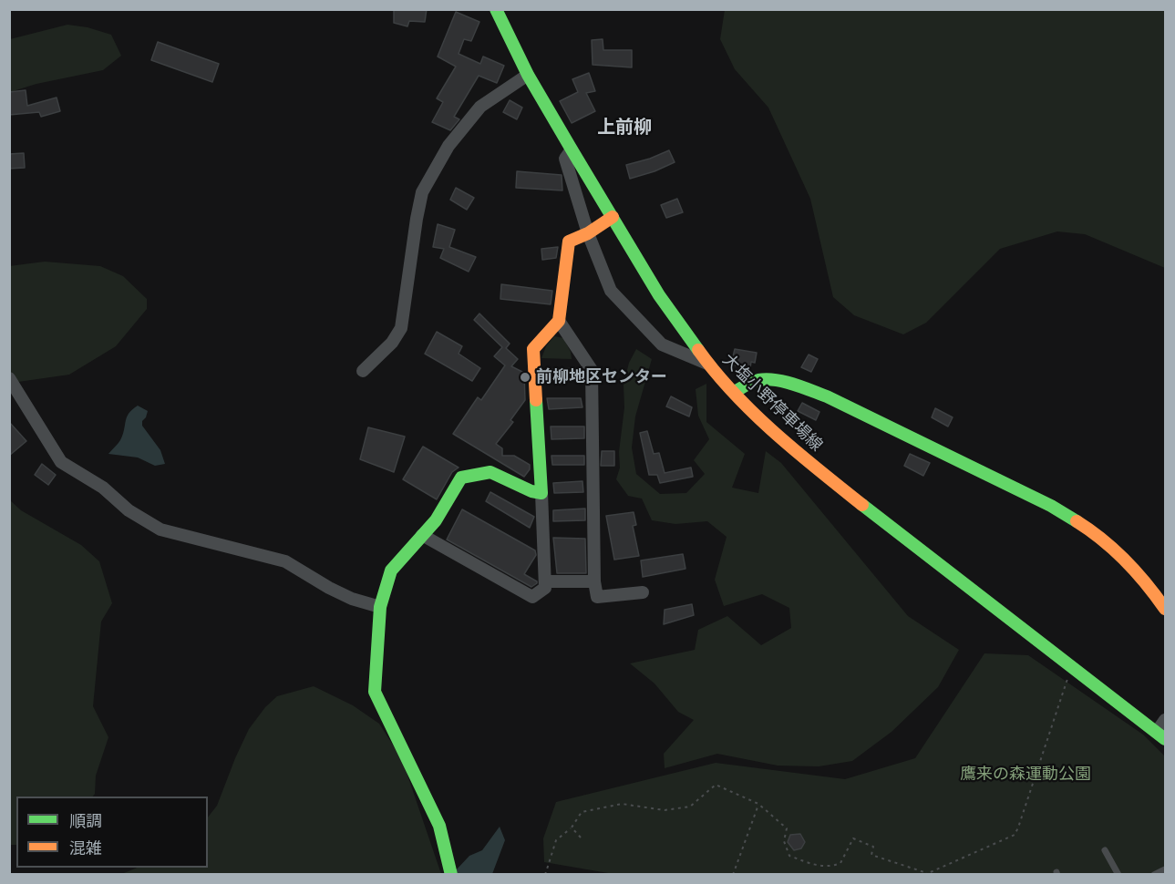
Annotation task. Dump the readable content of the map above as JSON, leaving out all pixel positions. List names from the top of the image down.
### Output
{
  "streets": {
    "street": ["大塩小野停車場線"]
  },
  "districts": ["上前柳"],
  "parks": ["鷹来の森運動公園"],
  "places": ["前柳地区センター"],
  "legend": ["順調", "混雑"]
}
